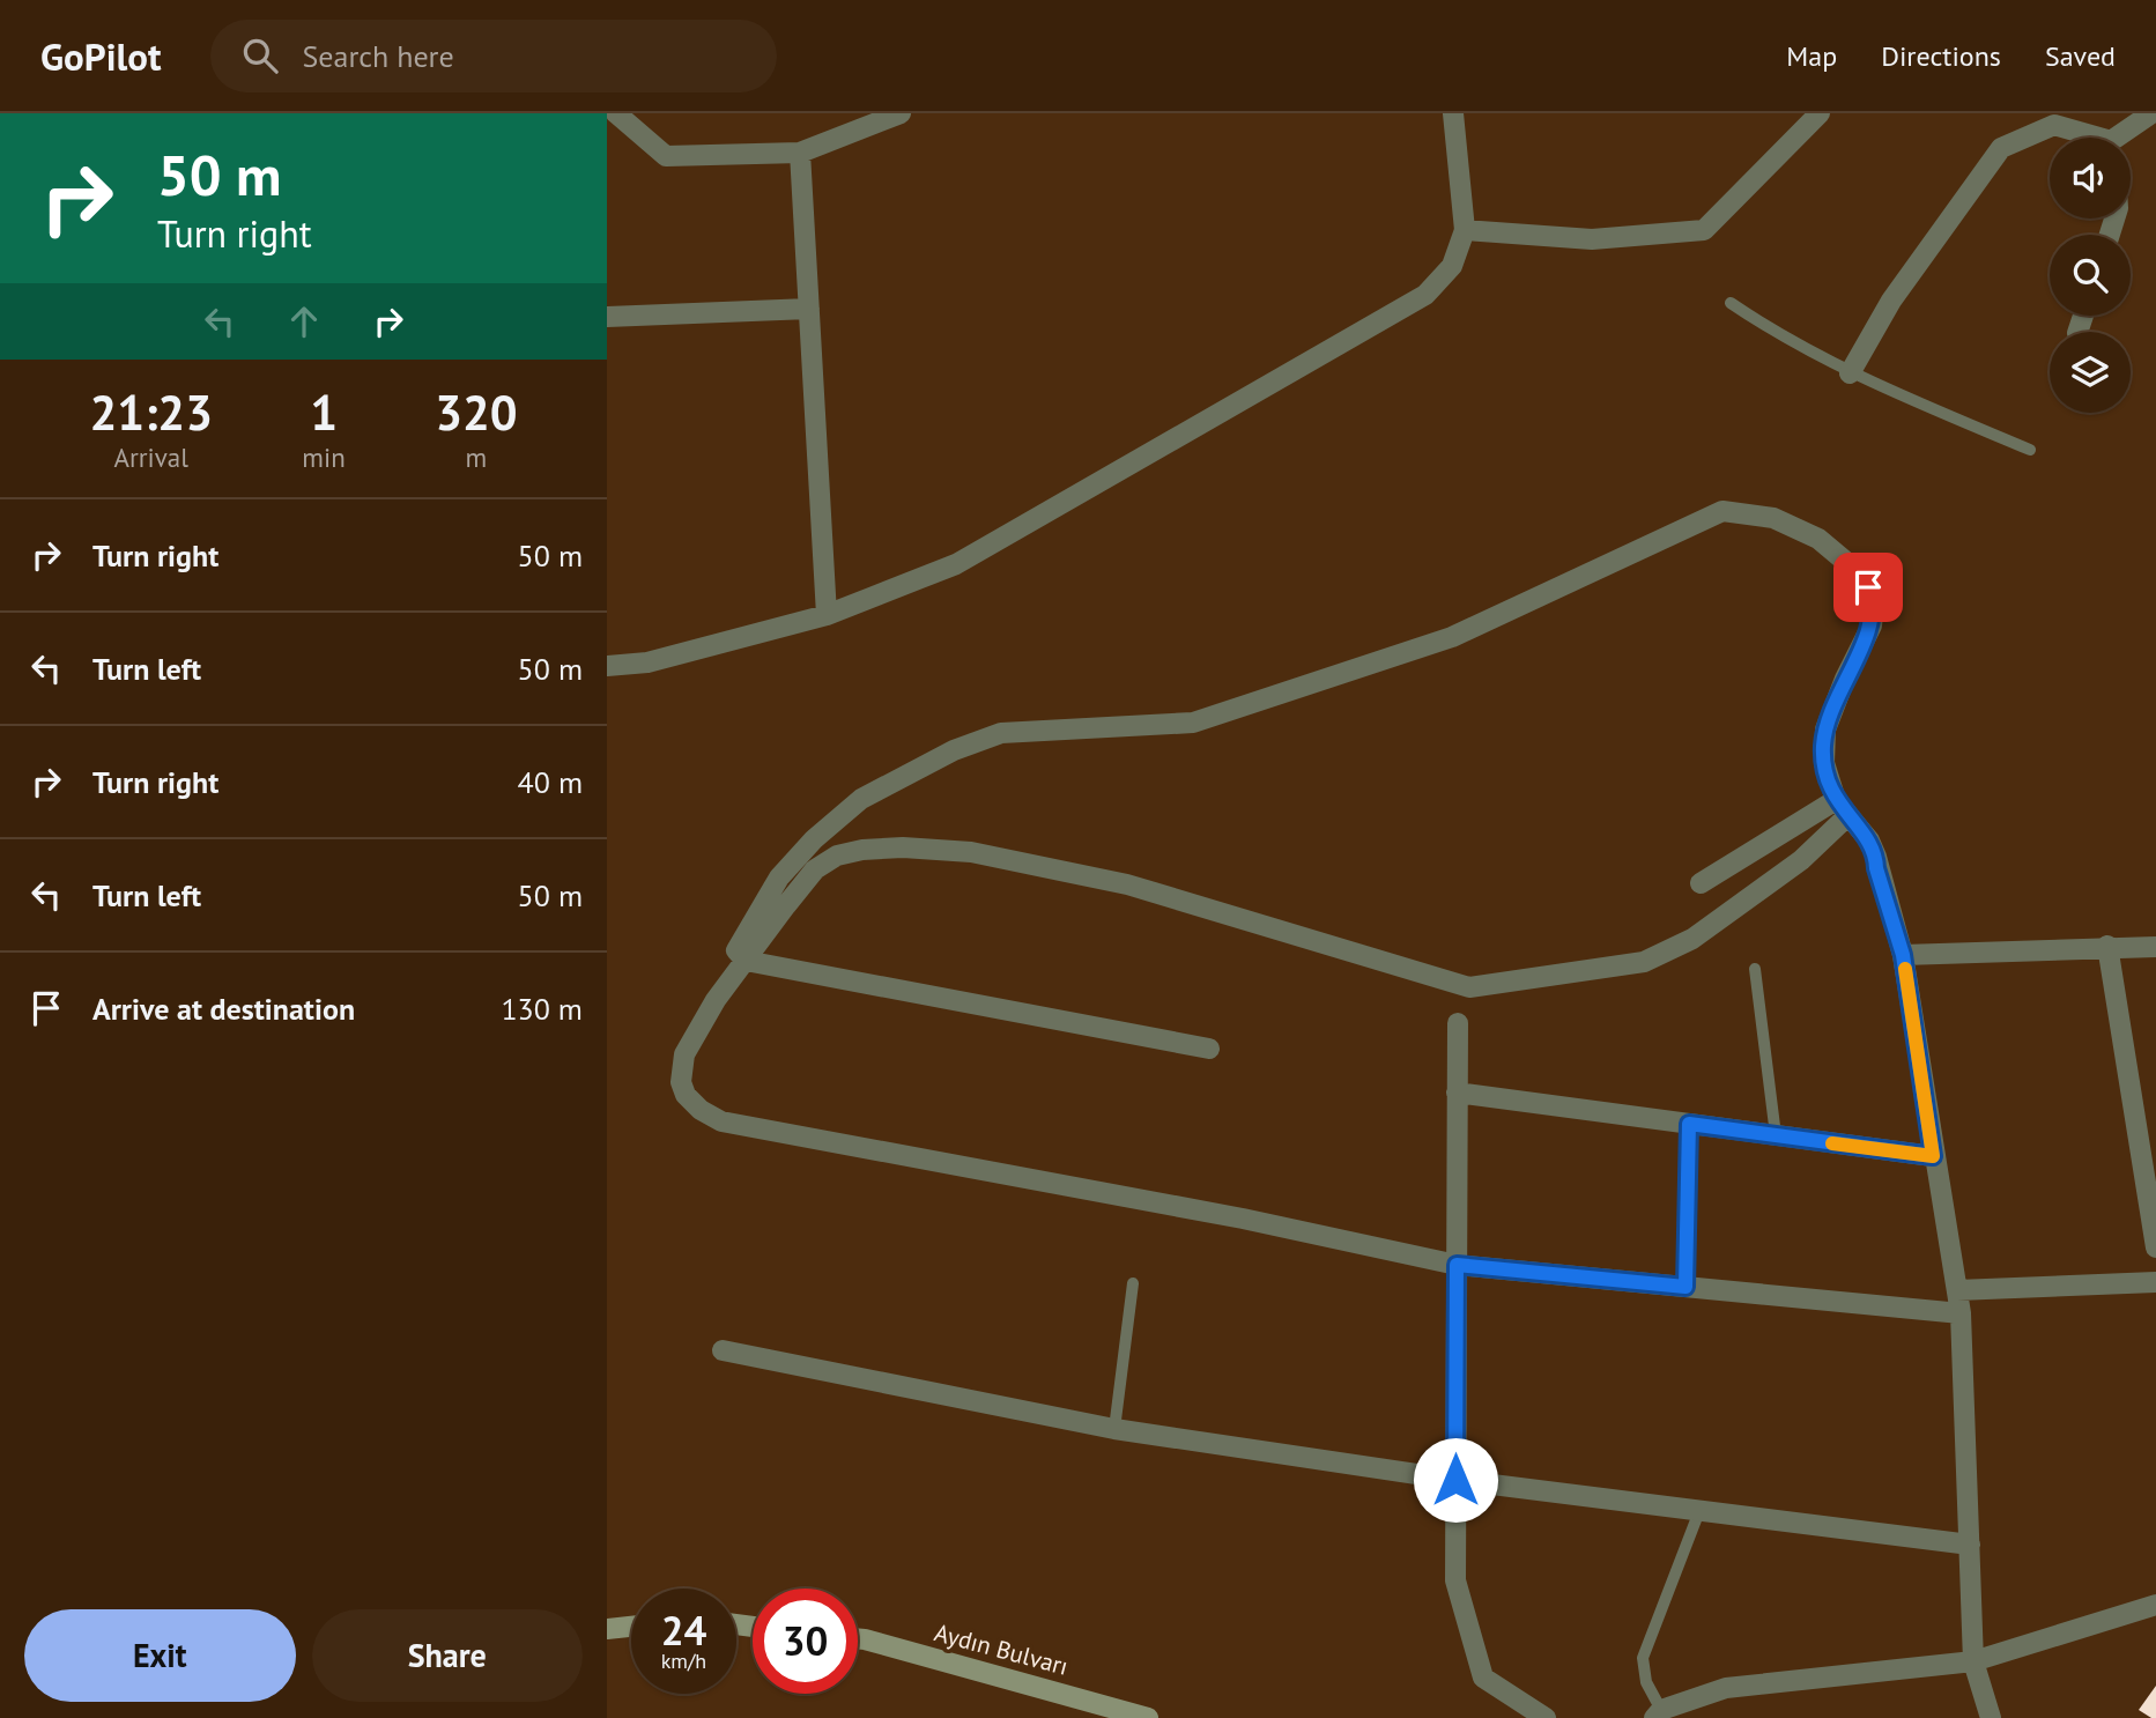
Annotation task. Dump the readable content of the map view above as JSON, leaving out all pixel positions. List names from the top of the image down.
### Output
{
  "streets": {
    "main road": ["Aydın Bulvarı"]
  },
  "page": {
    "header": "GoPilot",
    "search": "Search here",
    "nav": ["Map", "Directions", "Saved"],
    "turn": ["50 m", "Turn right"],
    "eta": [
      "21:23",
      "Arrival",
      "1",
      "min",
      "320",
      "m"
    ],
    "list": [
      {
        "name": "Turn right",
        "value": "50 m"
      },
      {
        "name": "Turn left",
        "value": "50 m"
      },
      {
        "name": "Turn right",
        "value": "40 m"
      },
      {
        "name": "Turn left",
        "value": "50 m"
      },
      {
        "name": "Arrive at destination",
        "value": "130 m"
      }
    ],
    "speed": "24 km/h",
    "limit": "30",
    "buttons": ["Exit", "Share"]
  }
}
